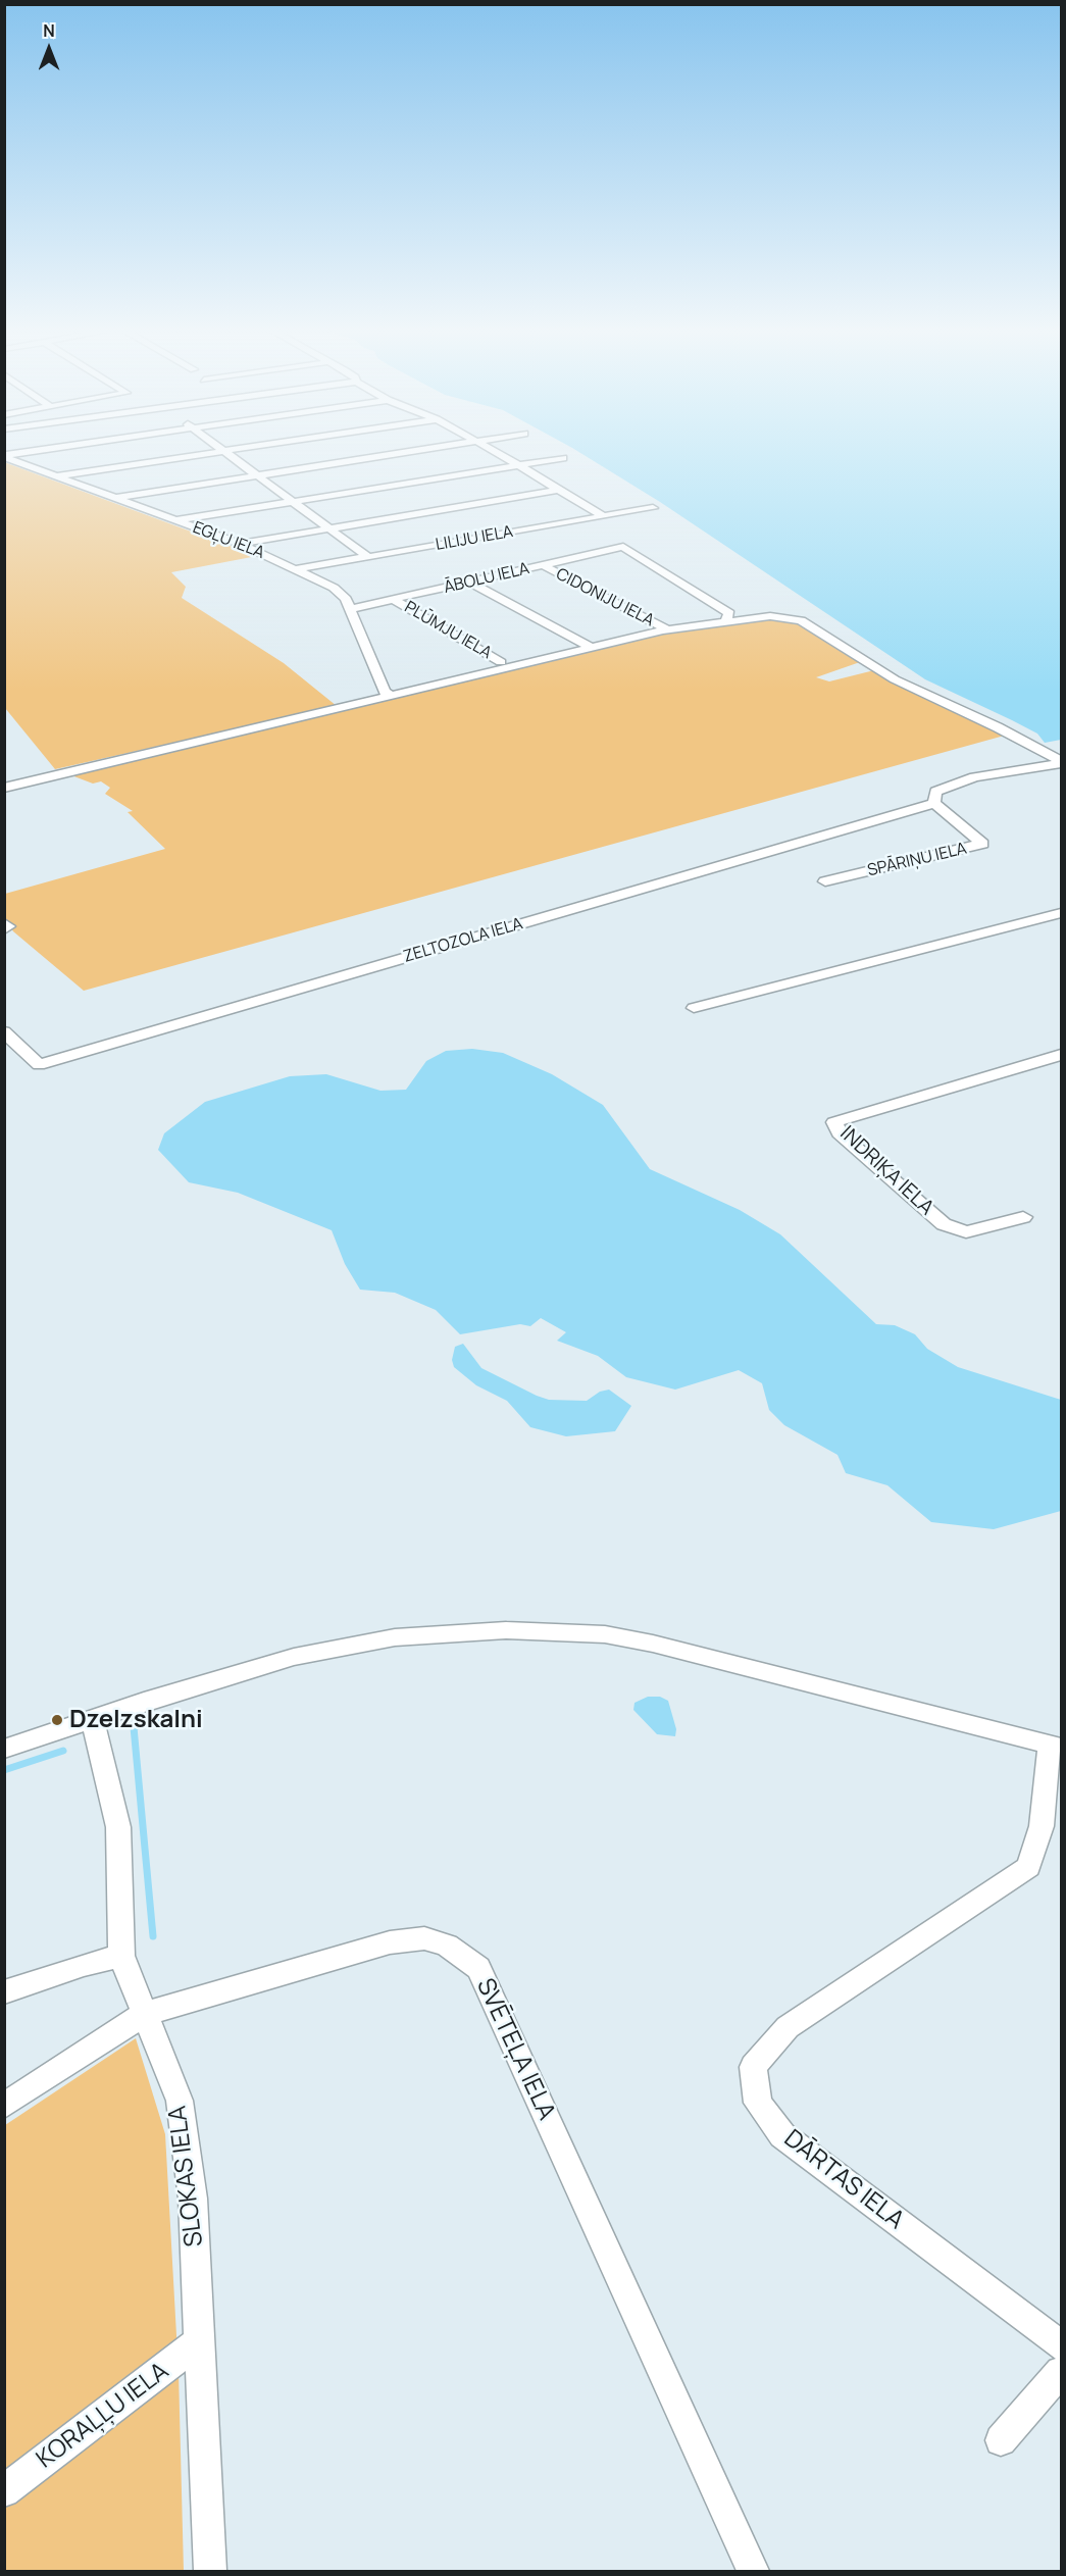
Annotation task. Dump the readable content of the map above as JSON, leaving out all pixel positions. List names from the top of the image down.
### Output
{
  "streets": {
    "street": [
      "LILIJU IELA",
      "EGĻU IELA",
      "ĀBOLU IELA",
      "CIDONIJU IELA",
      "PLŪMJU IELA",
      "SPĀRIŅU IELA",
      "ZELTOZOLA IELA",
      "INDRIĶA IELA",
      "SVĒTEĻA IELA",
      "SLOKAS IELA",
      "DĀRTAS IELA",
      "KORAĻĻU IELA"
    ]
  },
  "crossings": [
    ["LILIJU IELA", "EGĻU IELA"],
    ["EGĻU IELA", "ĀBOLU IELA"],
    ["ĀBOLU IELA", "CIDONIJU IELA"],
    ["ĀBOLU IELA", "PLŪMJU IELA"],
    ["SPĀRIŅU IELA", "ZELTOZOLA IELA"],
    ["SVĒTEĻA IELA", "SLOKAS IELA"],
    ["SLOKAS IELA", "KORAĻĻU IELA"]
  ],
  "places": ["Dzelzskalni"],
  "north": "top"
}
